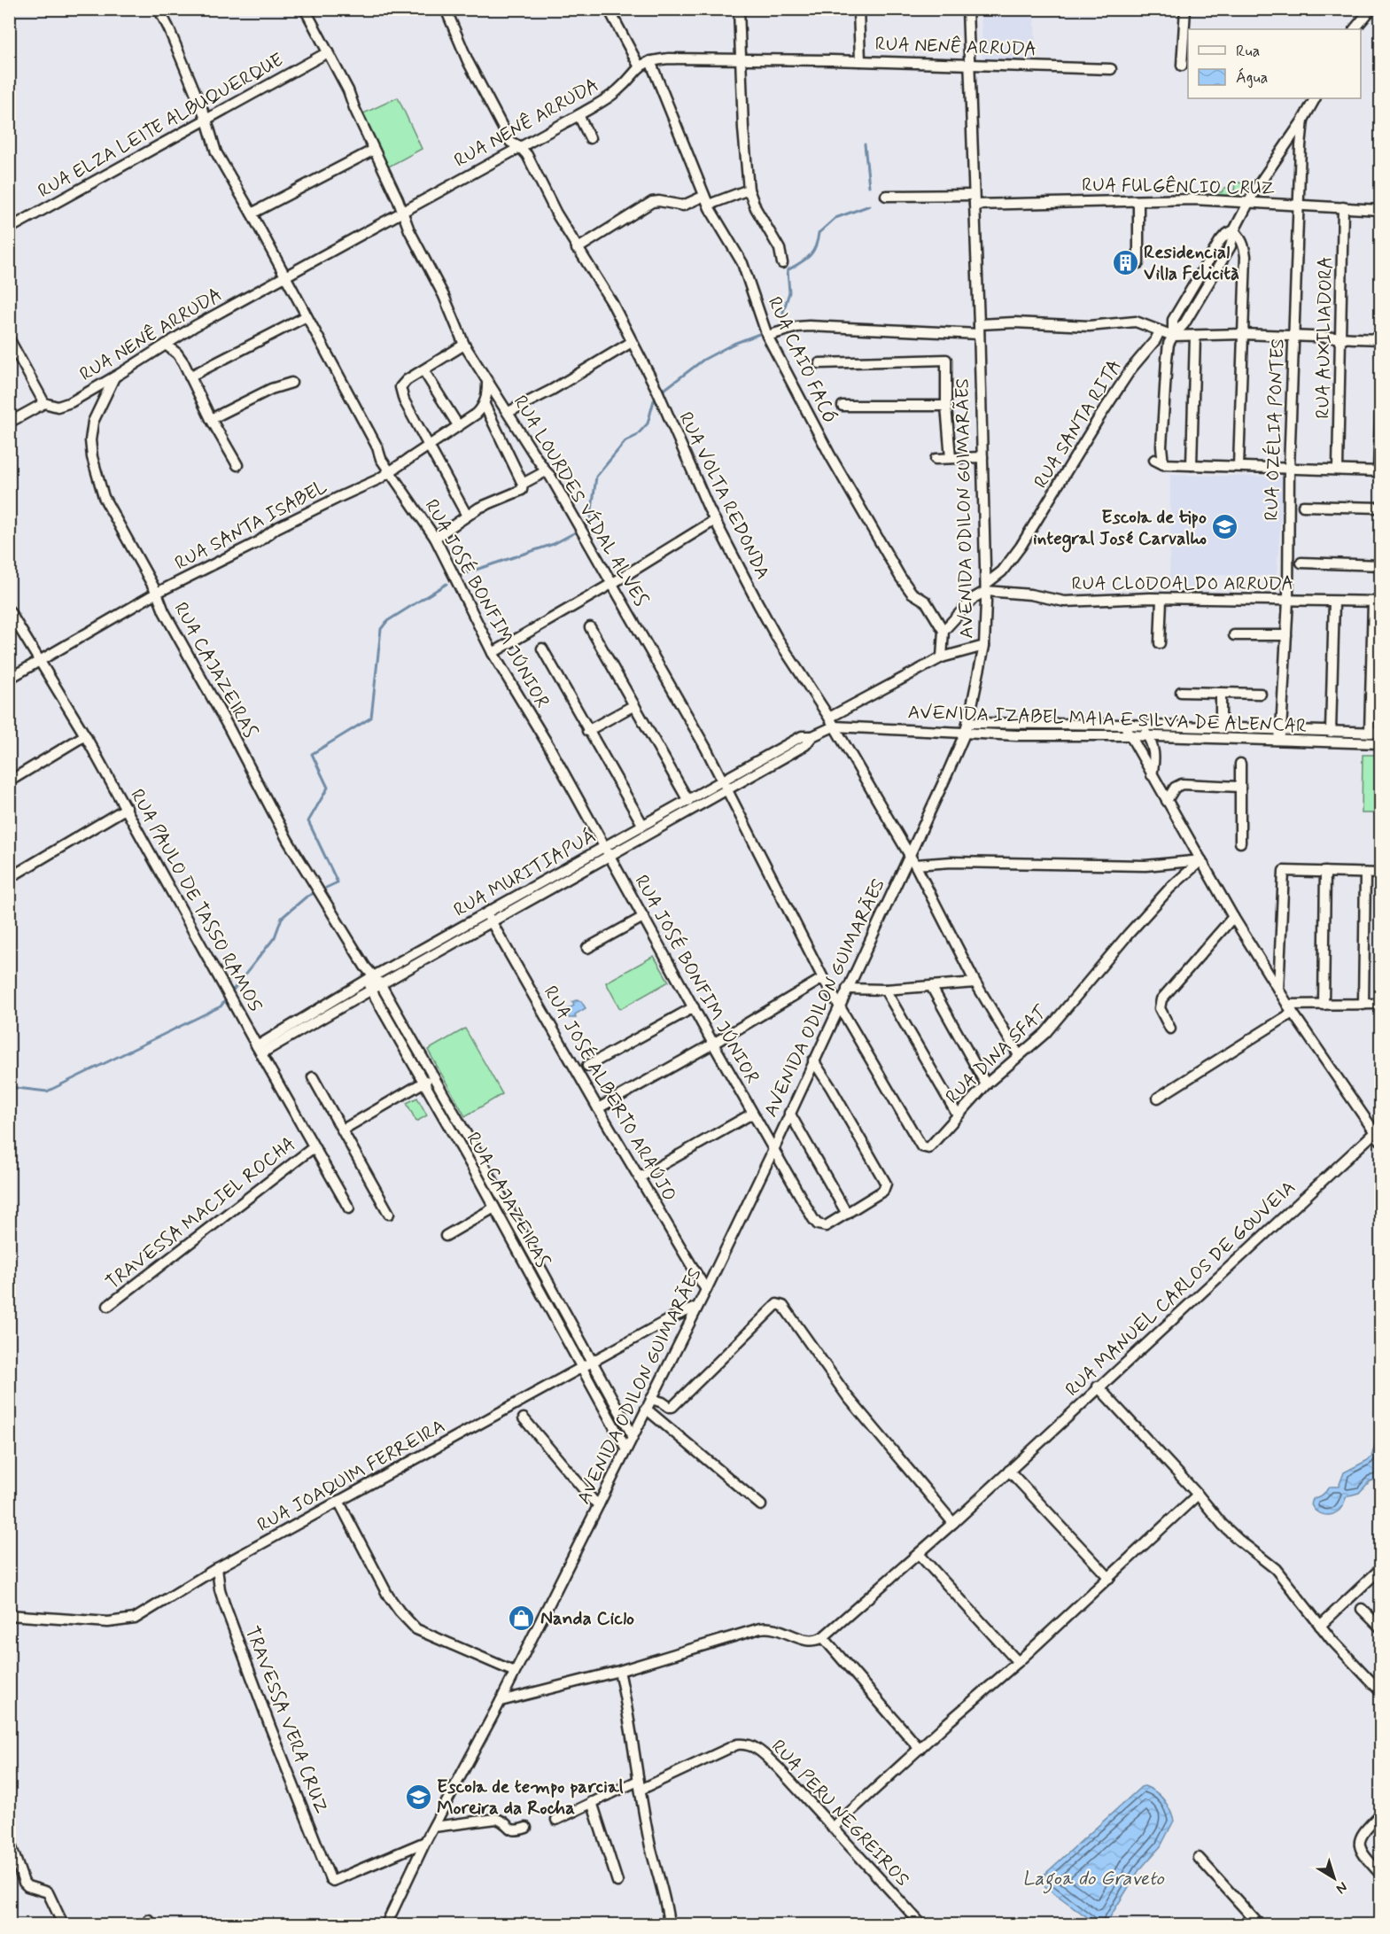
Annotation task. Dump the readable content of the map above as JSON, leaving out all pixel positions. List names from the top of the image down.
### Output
{
  "streets": {
    "street": [
      "RUA NENÊ ARRUDA",
      "RUA ELZA LEITE ALBUQUERQUE",
      "RUA FULGÊNCIO CRUZ",
      "RUA AUXILIADORA",
      "RUA CAIO FACÓ",
      "RUA SANTA RITA",
      "RUA OZÉLIA PONTES",
      "RUA VOLTA REDONDA",
      "RUA LOURDES VÍDAL ALVES",
      "AVENIDA ODILON GUIMARÃES",
      "RUA SANTA ISABEL",
      "RUA CLODOALDO ARRUDA",
      "RUA JOSÉ BONFIM JÚNIOR",
      "RUA CAJAZEIRAS",
      "AVENIDA IZABEL MAIA E SILVA DE ALENCAR",
      "RUA MURITIAPUÁ",
      "RUA PAULO DE TASSO RAMOS",
      "RUA DINA SFAT",
      "RUA JOSÉ ALBERTO ARAÚJO",
      "TRAVESSA MACIEL ROCHA",
      "RUA MANUEL CARLOS DE GOUVEIA",
      "RUA JOAQUIM FERREIRA",
      "TRAVESSA VERA CRUZ",
      "RUA PERU NEGREIROS"
    ]
  },
  "crossings": [
    ["RUA NENÊ ARRUDA", "RUA CAIO FACÓ"],
    ["RUA NENÊ ARRUDA", "RUA VOLTA REDONDA"],
    ["RUA NENÊ ARRUDA", "RUA LOURDES VÍDAL ALVES"],
    ["RUA NENÊ ARRUDA", "AVENIDA ODILON GUIMARÃES"],
    ["RUA NENÊ ARRUDA", "RUA JOSÉ BONFIM JÚNIOR"],
    ["RUA NENÊ ARRUDA", "RUA CAJAZEIRAS"],
    ["RUA ELZA LEITE ALBUQUERQUE", "RUA LOURDES VÍDAL ALVES"],
    ["RUA ELZA LEITE ALBUQUERQUE", "RUA JOSÉ BONFIM JÚNIOR"],
    ["RUA FULGÊNCIO CRUZ", "RUA AUXILIADORA"],
    ["RUA FULGÊNCIO CRUZ", "RUA OZÉLIA PONTES"],
    ["RUA FULGÊNCIO CRUZ", "AVENIDA ODILON GUIMARÃES"],
    ["RUA SANTA RITA", "AVENIDA ODILON GUIMARÃES"],
    ["RUA SANTA RITA", "RUA CLODOALDO ARRUDA"],
    ["RUA OZÉLIA PONTES", "RUA CLODOALDO ARRUDA"],
    ["RUA OZÉLIA PONTES", "AVENIDA IZABEL MAIA E SILVA DE ALENCAR"],
    ["RUA VOLTA REDONDA", "AVENIDA ODILON GUIMARÃES"],
    ["RUA VOLTA REDONDA", "AVENIDA IZABEL MAIA E SILVA DE ALENCAR"],
    ["RUA VOLTA REDONDA", "RUA MURITIAPUÁ"],
    ["RUA VOLTA REDONDA", "RUA DINA SFAT"],
    ["RUA LOURDES VÍDAL ALVES", "AVENIDA ODILON GUIMARÃES"],
    ["RUA LOURDES VÍDAL ALVES", "RUA MURITIAPUÁ"],
    ["RUA LOURDES VÍDAL ALVES", "RUA DINA SFAT"],
    ["AVENIDA ODILON GUIMARÃES", "RUA CLODOALDO ARRUDA"],
    ["AVENIDA ODILON GUIMARÃES", "RUA JOSÉ BONFIM JÚNIOR"],
    ["AVENIDA ODILON GUIMARÃES", "RUA CAJAZEIRAS"],
    ["AVENIDA ODILON GUIMARÃES", "AVENIDA IZABEL MAIA E SILVA DE ALENCAR"],
    ["AVENIDA ODILON GUIMARÃES", "RUA MURITIAPUÁ"],
    ["AVENIDA ODILON GUIMARÃES", "RUA DINA SFAT"],
    ["AVENIDA ODILON GUIMARÃES", "RUA JOSÉ ALBERTO ARAÚJO"],
    ["AVENIDA ODILON GUIMARÃES", "RUA JOAQUIM FERREIRA"],
    ["AVENIDA ODILON GUIMARÃES", "TRAVESSA VERA CRUZ"],
    ["RUA SANTA ISABEL", "RUA JOSÉ BONFIM JÚNIOR"],
    ["RUA SANTA ISABEL", "RUA CAJAZEIRAS"],
    ["RUA SANTA ISABEL", "RUA PAULO DE TASSO RAMOS"],
    ["RUA JOSÉ BONFIM JÚNIOR", "RUA MURITIAPUÁ"],
    ["RUA CAJAZEIRAS", "RUA MURITIAPUÁ"],
    ["RUA CAJAZEIRAS", "RUA JOAQUIM FERREIRA"],
    ["AVENIDA IZABEL MAIA E SILVA DE ALENCAR", "RUA MURITIAPUÁ"],
    ["RUA MURITIAPUÁ", "RUA PAULO DE TASSO RAMOS"],
    ["RUA MURITIAPUÁ", "RUA JOSÉ ALBERTO ARAÚJO"],
    ["RUA PAULO DE TASSO RAMOS", "TRAVESSA MACIEL ROCHA"],
    ["RUA JOAQUIM FERREIRA", "TRAVESSA VERA CRUZ"]
  ],
  "water": ["Lagoa do Graveto"],
  "places": {
    "building": ["Residencial Villa Felicità"],
    "school or university": ["Escola de tipo integral José Carvalho", "Escola de tempo parcial Moreira da Rocha"],
    "shop": ["Nanda Ciclo"]
  },
  "legend": ["Rua", "Água"],
  "north": "bottom right"
}
